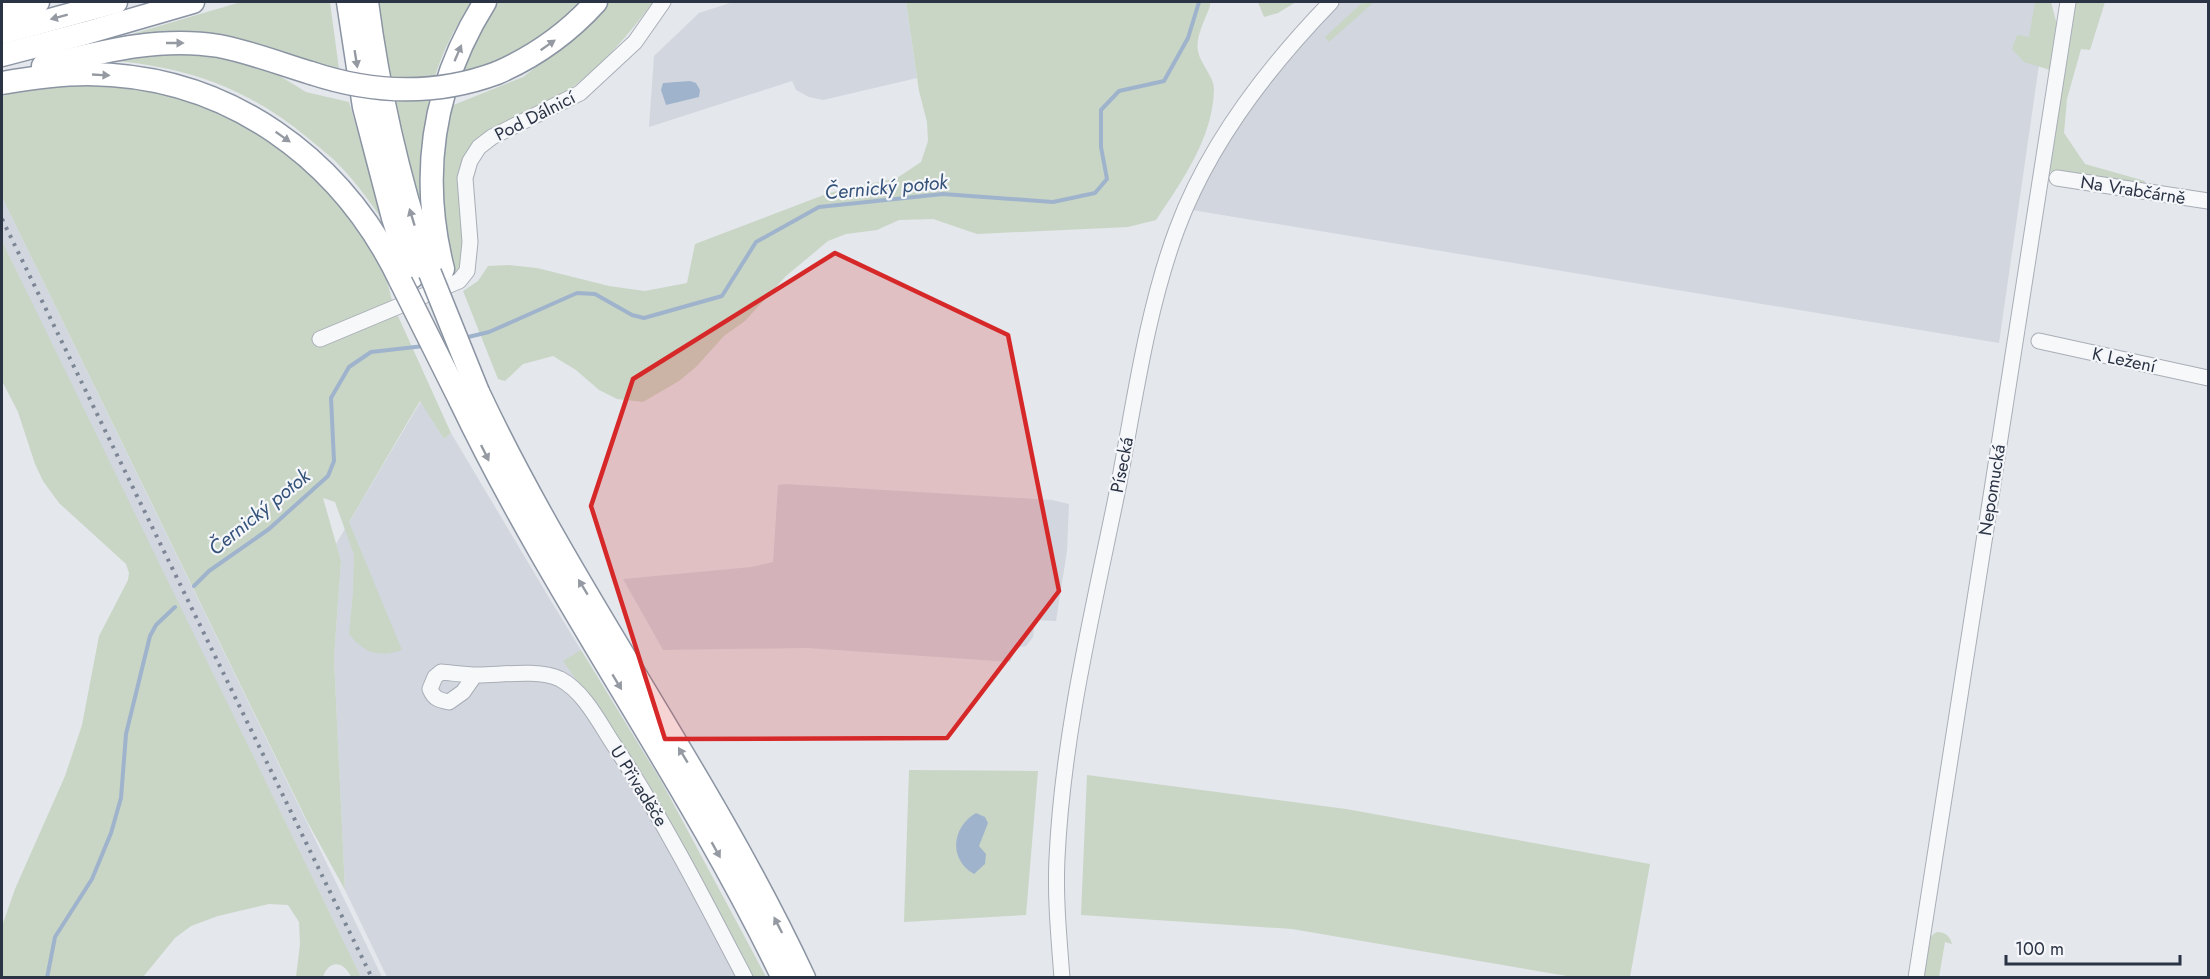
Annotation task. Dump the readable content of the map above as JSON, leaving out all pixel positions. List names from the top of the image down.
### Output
{
  "streets": {
    "street": [
      "Pod Dálnicí",
      "Na Vrabčárně",
      "K Ležení",
      "Písecká",
      "Nepomucká",
      "U Přivaděče"
    ]
  },
  "water": ["Černický potok"],
  "scale_bar": "100 m"
}
